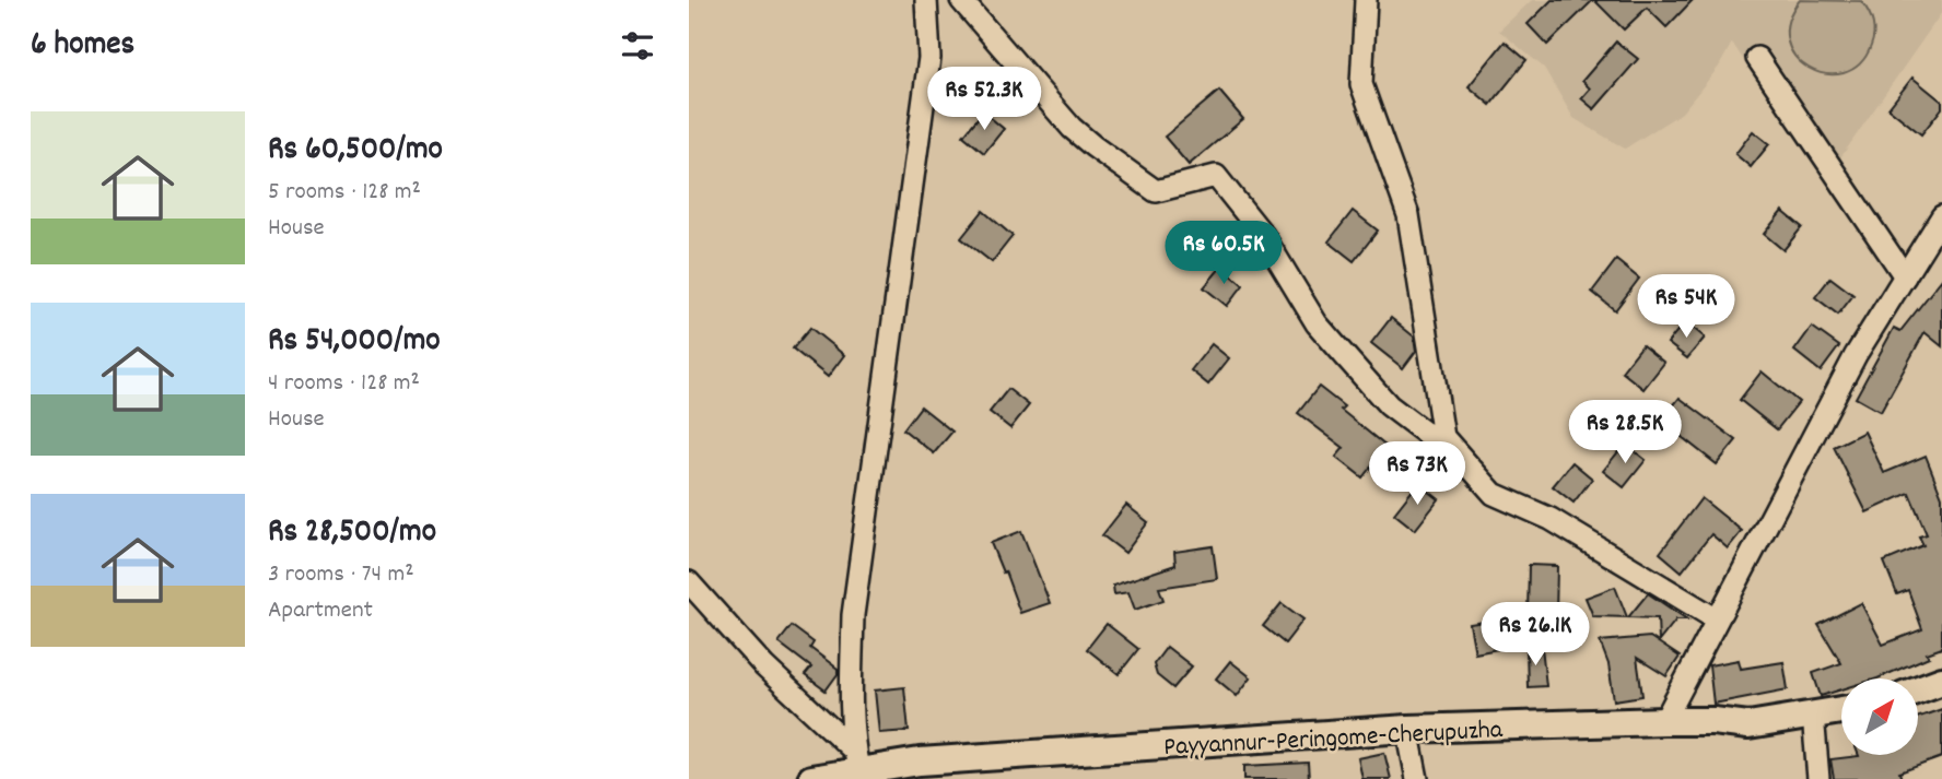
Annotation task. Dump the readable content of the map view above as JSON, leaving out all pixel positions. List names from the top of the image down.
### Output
{
  "streets": {
    "main road": ["Payyannur-Peringome-Cherupuzha"]
  },
  "north": "top right",
  "page": {
    "heading": "6 homes",
    "price": [
      "Rs 52.3K",
      "Rs 60.5K",
      "Rs 54K",
      "Rs 28.5K",
      "Rs 73K",
      "Rs 26.1K"
    ],
    "list": [
      {
        "name": "Rs 60,500/mo",
        "note": "5 rooms · 128 m² · House"
      },
      {
        "name": "Rs 54,000/mo",
        "note": "4 rooms · 128 m² · House"
      },
      {
        "name": "Rs 28,500/mo",
        "note": "3 rooms · 74 m² · Apartment"
      }
    ]
  }
}
